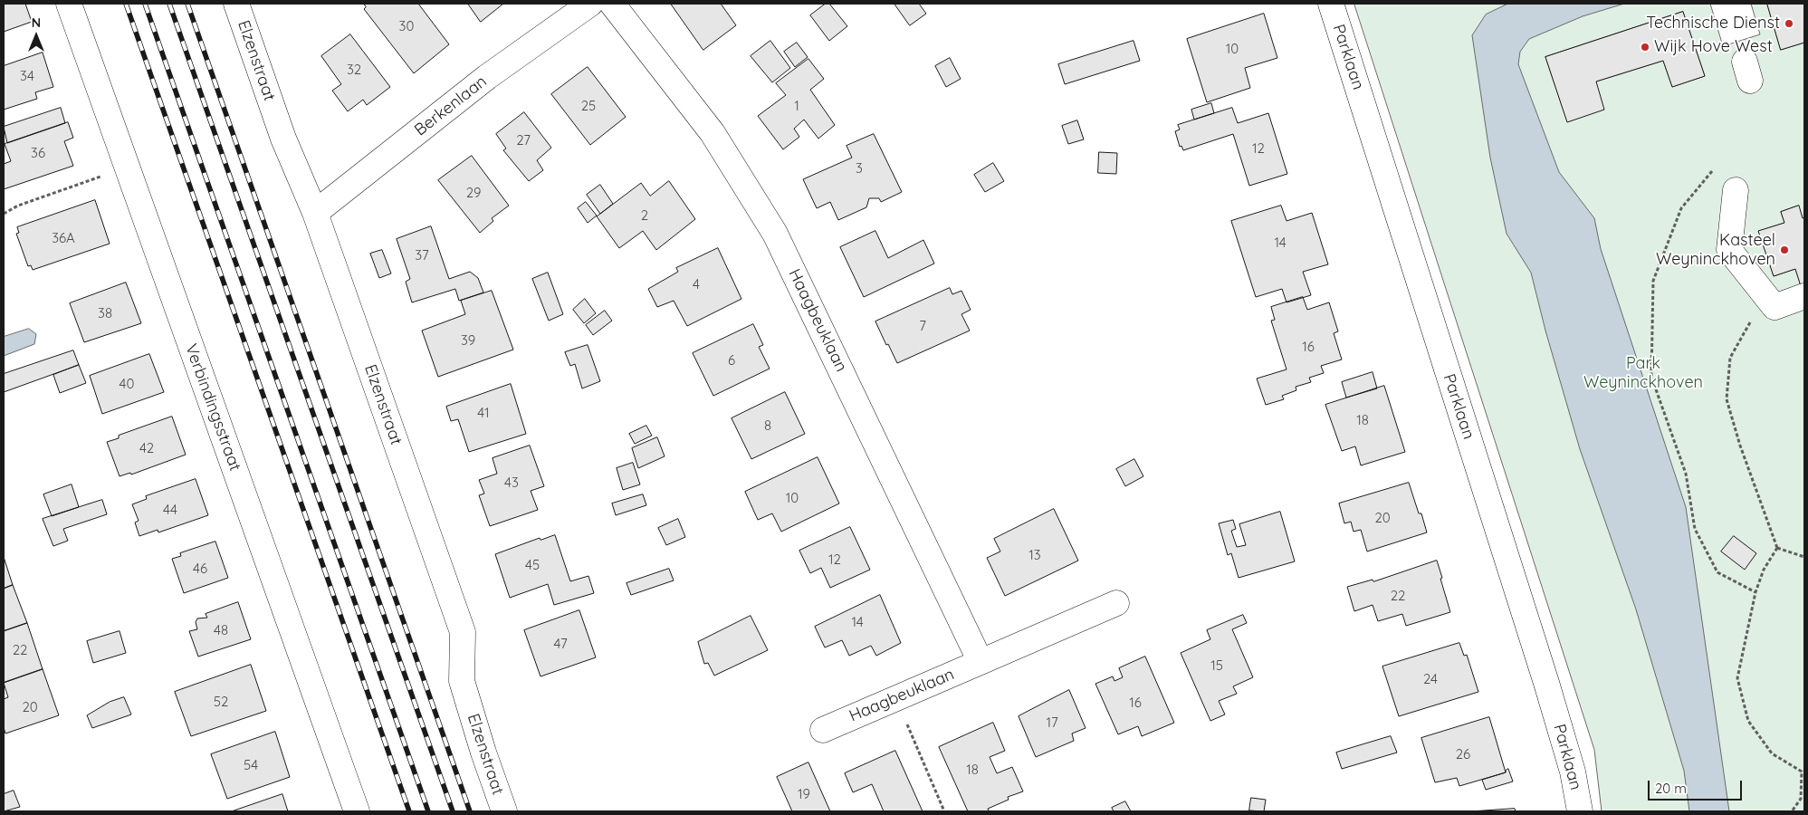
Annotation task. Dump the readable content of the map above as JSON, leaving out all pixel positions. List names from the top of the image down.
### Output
{
  "streets": {
    "street": [
      "Parklaan",
      "Elzenstraat",
      "Berkenlaan",
      "Haagbeuklaan",
      "Verbindingsstraat"
    ]
  },
  "crossings": [
    ["Elzenstraat", "Berkenlaan"]
  ],
  "parks": ["Park Weyninckhoven"],
  "places": ["Technische Dienst", "Wijk Hove West", "Kasteel Weyninckhoven"],
  "house_numbers": [
    "30",
    "10",
    "32",
    "34",
    "25",
    "1",
    "27",
    "12",
    "36",
    "3",
    "29",
    "2",
    "36A",
    "14",
    "37",
    "4",
    "38",
    "7",
    "39",
    "16",
    "6",
    "40",
    "41",
    "18",
    "8",
    "42",
    "43",
    "10",
    "44",
    "20",
    "13",
    "12",
    "45",
    "46",
    "22",
    "14",
    "48",
    "47",
    "22",
    "15",
    "24",
    "52",
    "16",
    "20",
    "17",
    "26",
    "54",
    "18",
    "19"
  ],
  "scale_bar": "20 m",
  "north": "top"
}
